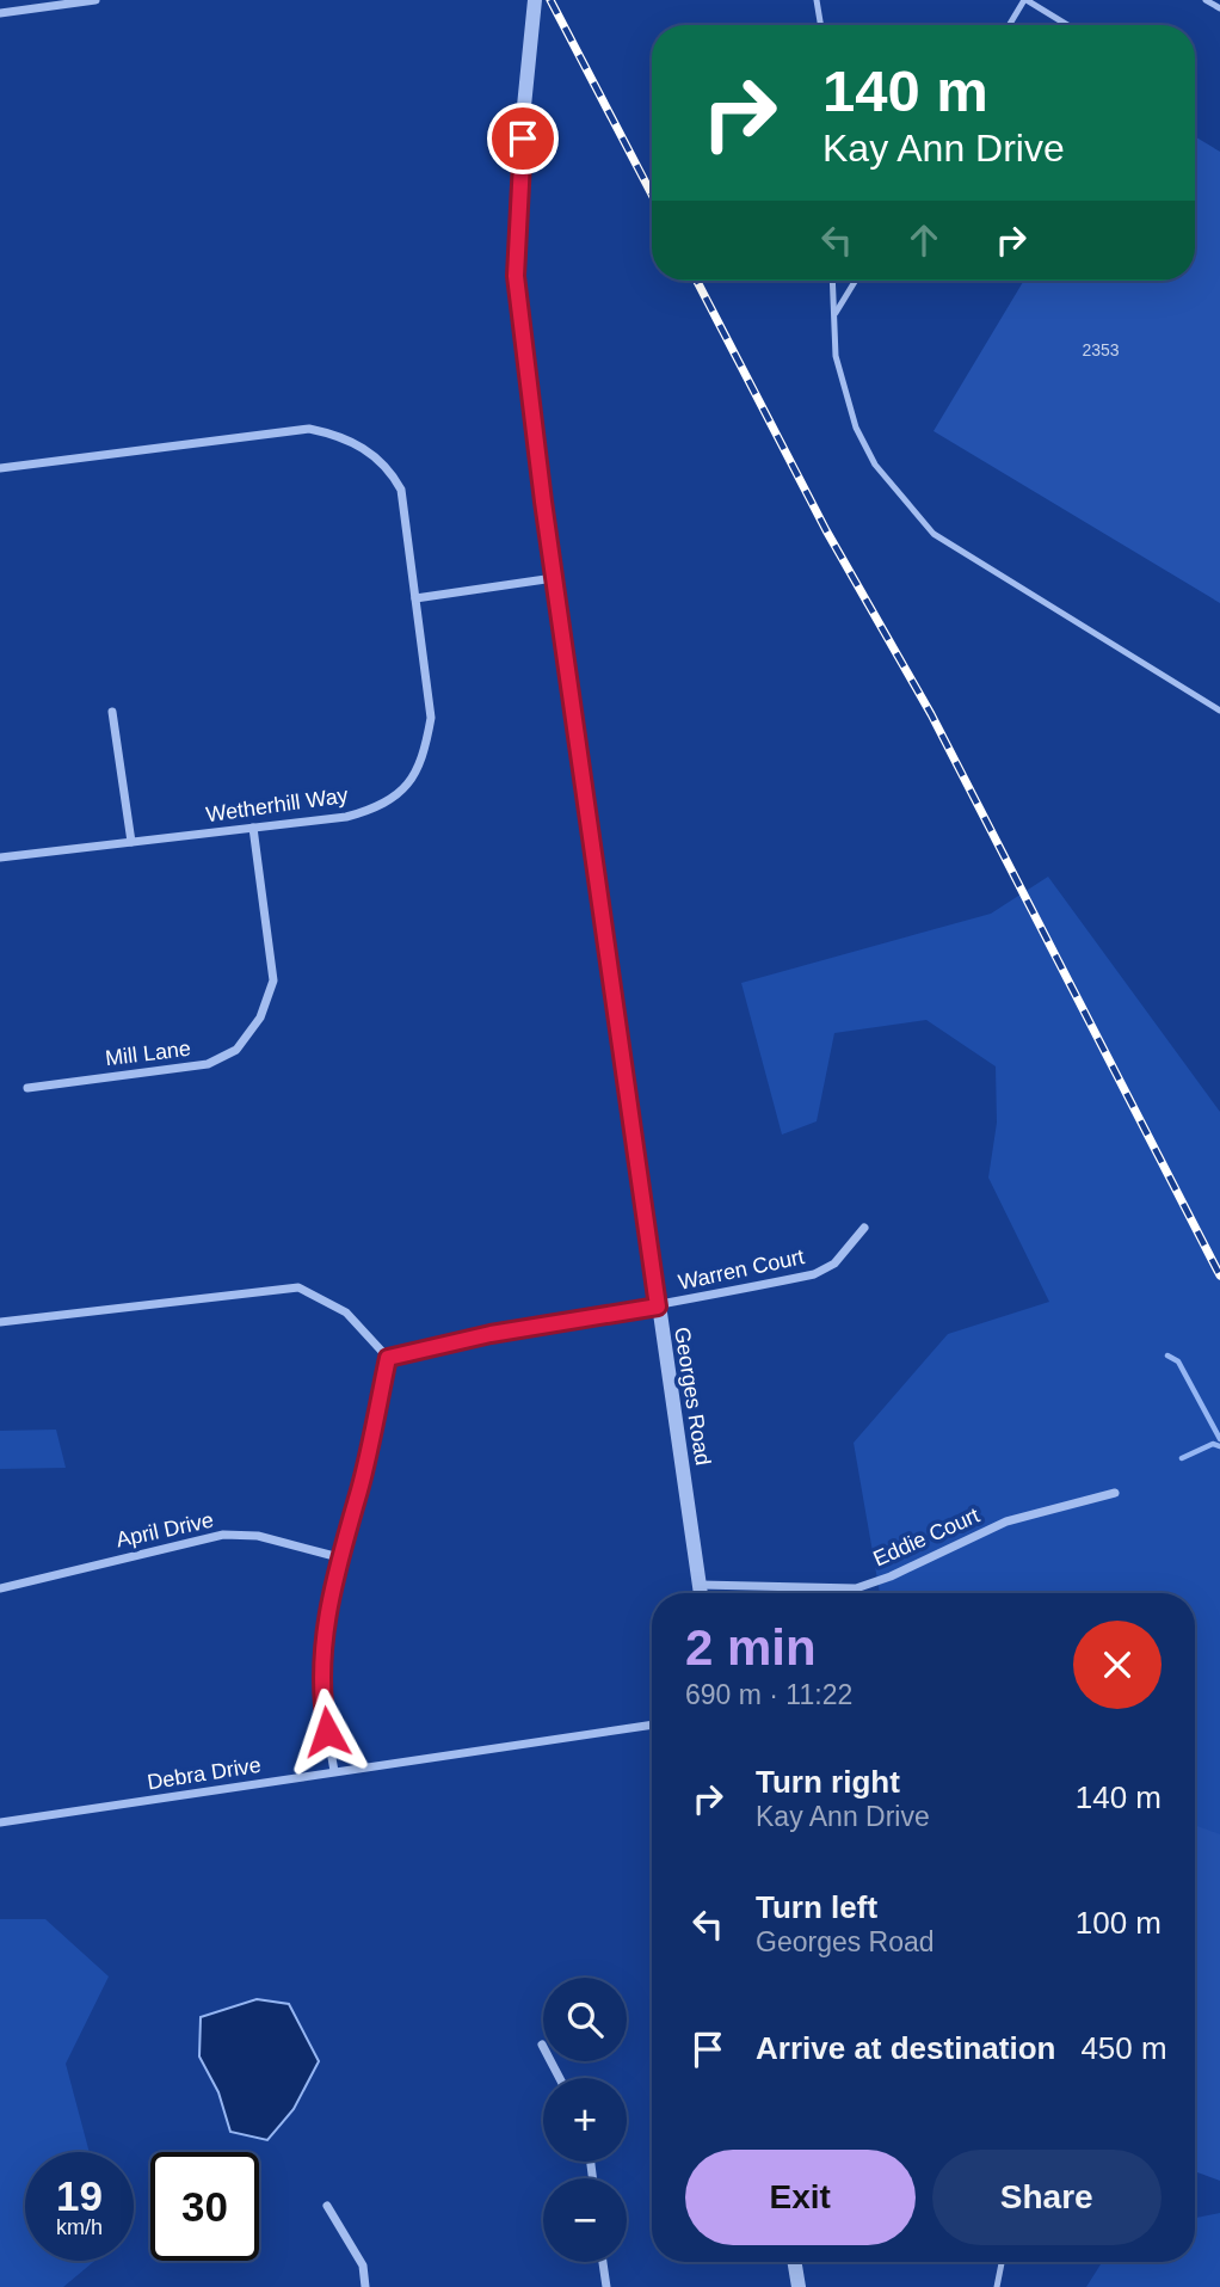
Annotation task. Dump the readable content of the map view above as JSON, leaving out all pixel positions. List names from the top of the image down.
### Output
{
  "streets": {
    "street": [
      "Wetherhill Way",
      "Mill Lane",
      "Warren Court",
      "Georges Road",
      "April Drive",
      "Eddie Court",
      "Debra Drive"
    ]
  },
  "crossings": [
    ["Wetherhill Way", "Mill Lane"],
    ["Warren Court", "Georges Road"],
    ["Georges Road", "Eddie Court"]
  ],
  "house_numbers": ["2353"],
  "page": {
    "turn": ["140 m", "Kay Ann Drive"],
    "heading": ["2 min", "690 m · 11:22"],
    "list": [
      {
        "name": "Turn right",
        "note": "Kay Ann Drive",
        "value": "140 m"
      },
      {
        "name": "Turn left",
        "note": "Georges Road",
        "value": "100 m"
      },
      {
        "name": "Arrive at destination",
        "value": "450 m"
      }
    ],
    "map_buttons": ["+", "−"],
    "buttons": ["Exit", "Share"],
    "speed": "19 km/h",
    "limit": "30"
  }
}
